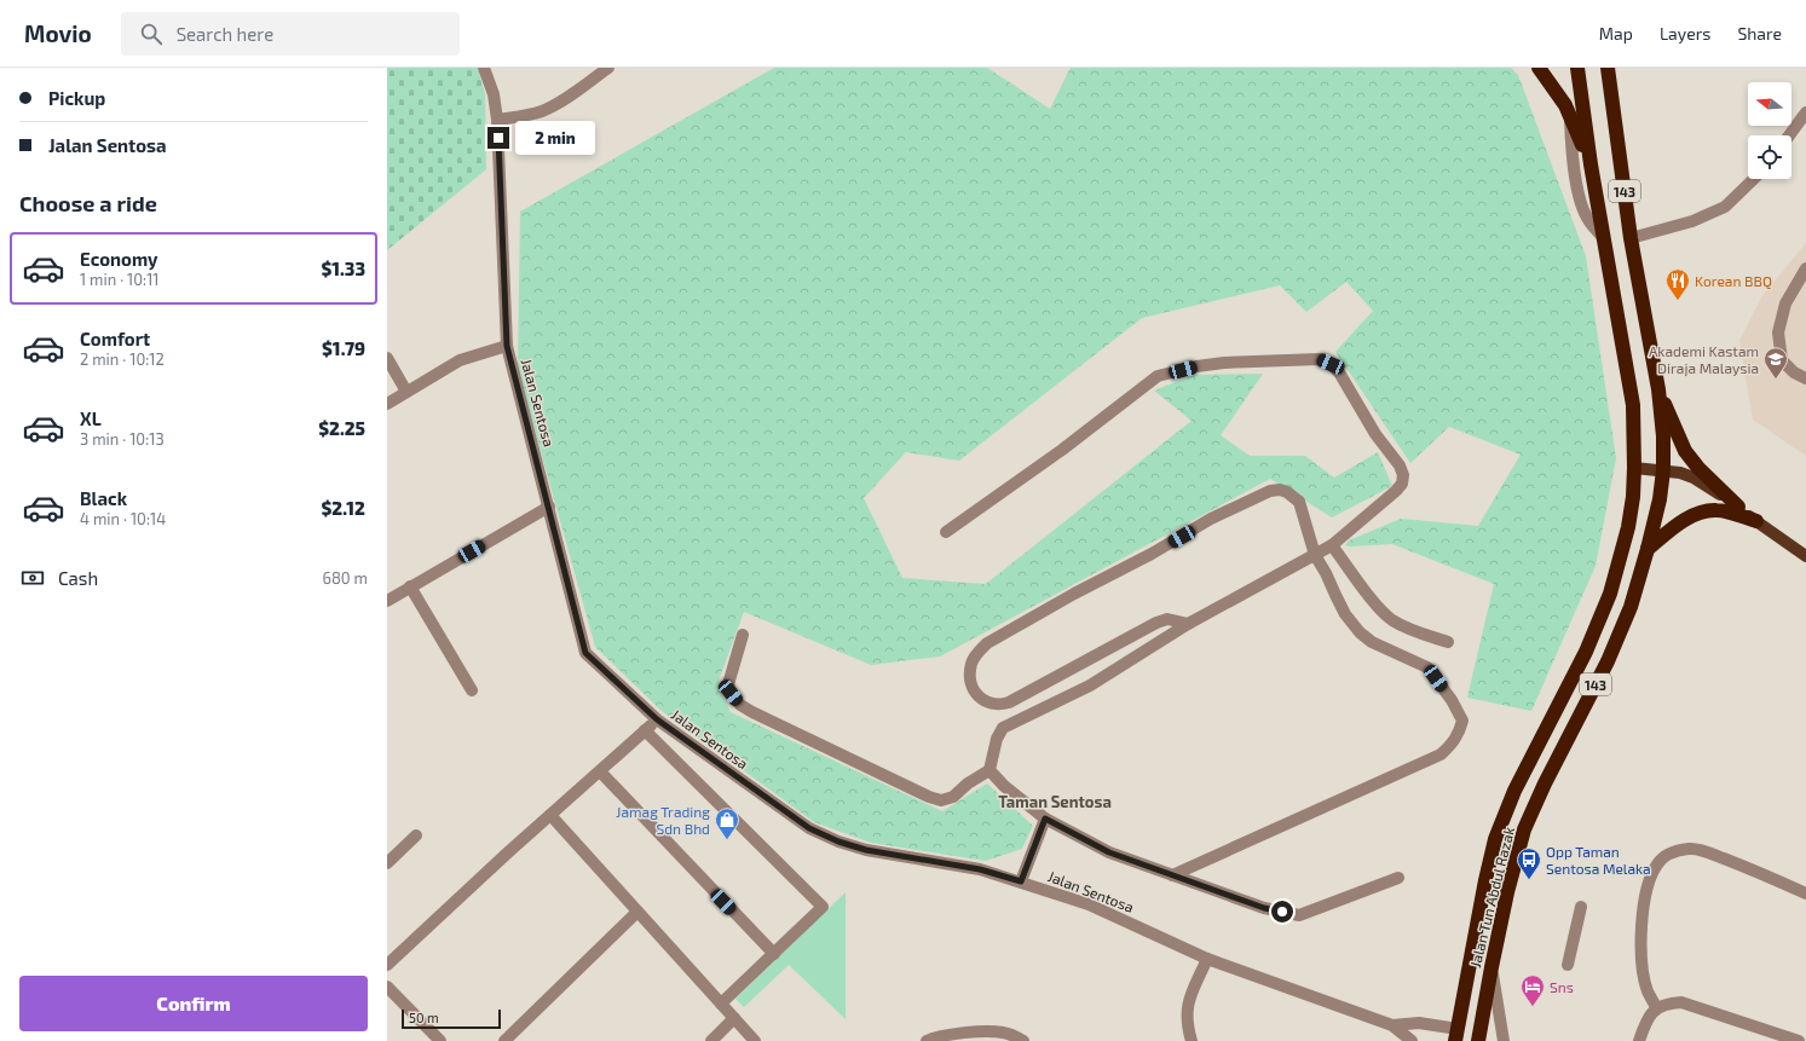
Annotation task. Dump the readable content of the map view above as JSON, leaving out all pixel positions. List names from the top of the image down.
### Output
{
  "streets": {
    "highway": ["143", "Jalan Tun Abdul Razak"],
    "street": ["Jalan Sentosa"]
  },
  "crossings": [
    ["Jalan Sentosa", "Jalan Tun Abdul Razak"]
  ],
  "districts": ["Taman Sentosa"],
  "places": {
    "restaurant": ["Korean BBQ"],
    "school or university": ["Akademi Kastam Diraja Malaysia"],
    "shop": ["Jamag Trading Sdn Bhd"],
    "bus stop": ["Opp Taman Sentosa Melaka"],
    "hotel": ["Sns"]
  },
  "scale_bar": "50 m",
  "north": "left",
  "page": {
    "header": "Movio",
    "search": "Search here",
    "nav": ["Map", "Layers", "Share"],
    "banner": ["Pickup", "Jalan Sentosa"],
    "bubble": "2 min",
    "heading": "Choose a ride",
    "list": [
      {
        "name": "Economy",
        "note": "1 min · 10:11",
        "value": "$1.33"
      },
      {
        "name": "Comfort",
        "note": "2 min · 10:12",
        "value": "$1.79"
      },
      {
        "name": "XL",
        "note": "3 min · 10:13",
        "value": "$2.25"
      },
      {
        "name": "Black",
        "note": "4 min · 10:14",
        "value": "$2.12"
      }
    ],
    "pay": ["Cash", "680 m"],
    "buttons": "Confirm",
    "scale": "50 m"
  }
}
